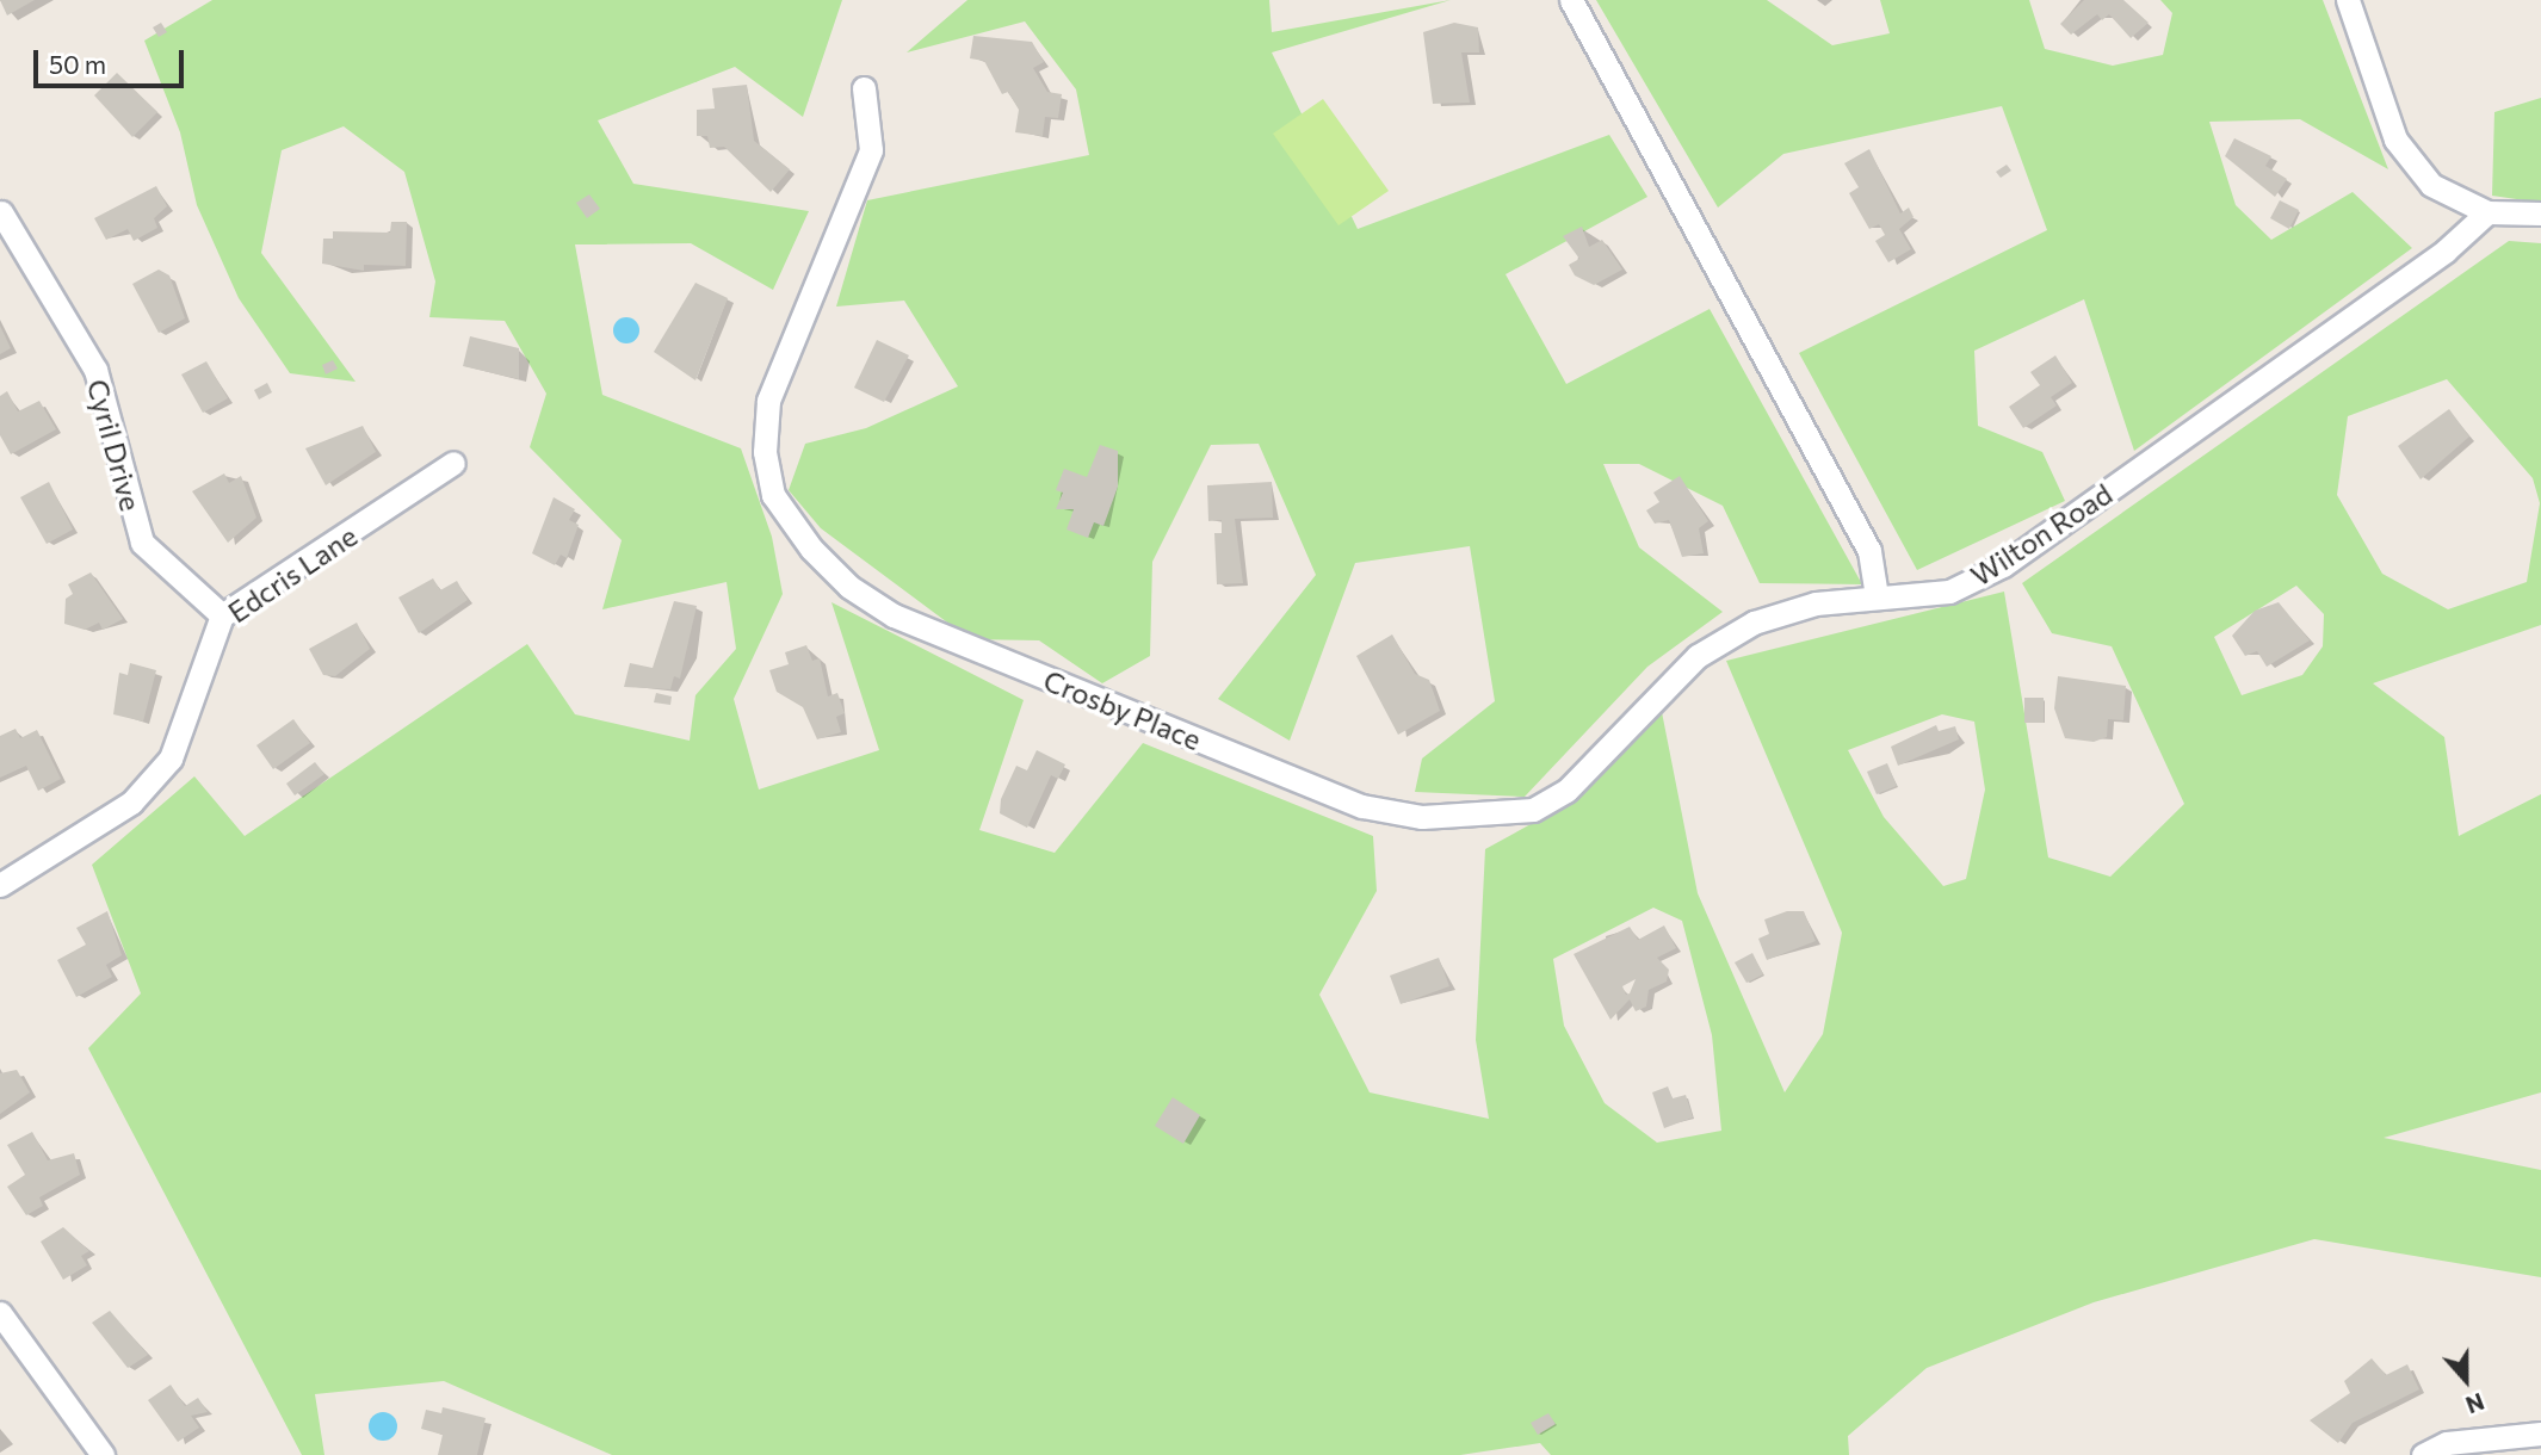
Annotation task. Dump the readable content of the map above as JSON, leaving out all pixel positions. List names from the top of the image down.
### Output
{
  "streets": {
    "street": [
      "Cyril Drive",
      "Wilton Road",
      "Edcris Lane",
      "Crosby Place"
    ]
  },
  "crossings": [
    ["Cyril Drive", "Edcris Lane"],
    ["Wilton Road", "Crosby Place"]
  ],
  "scale_bar": "50 m",
  "north": "bottom"
}
